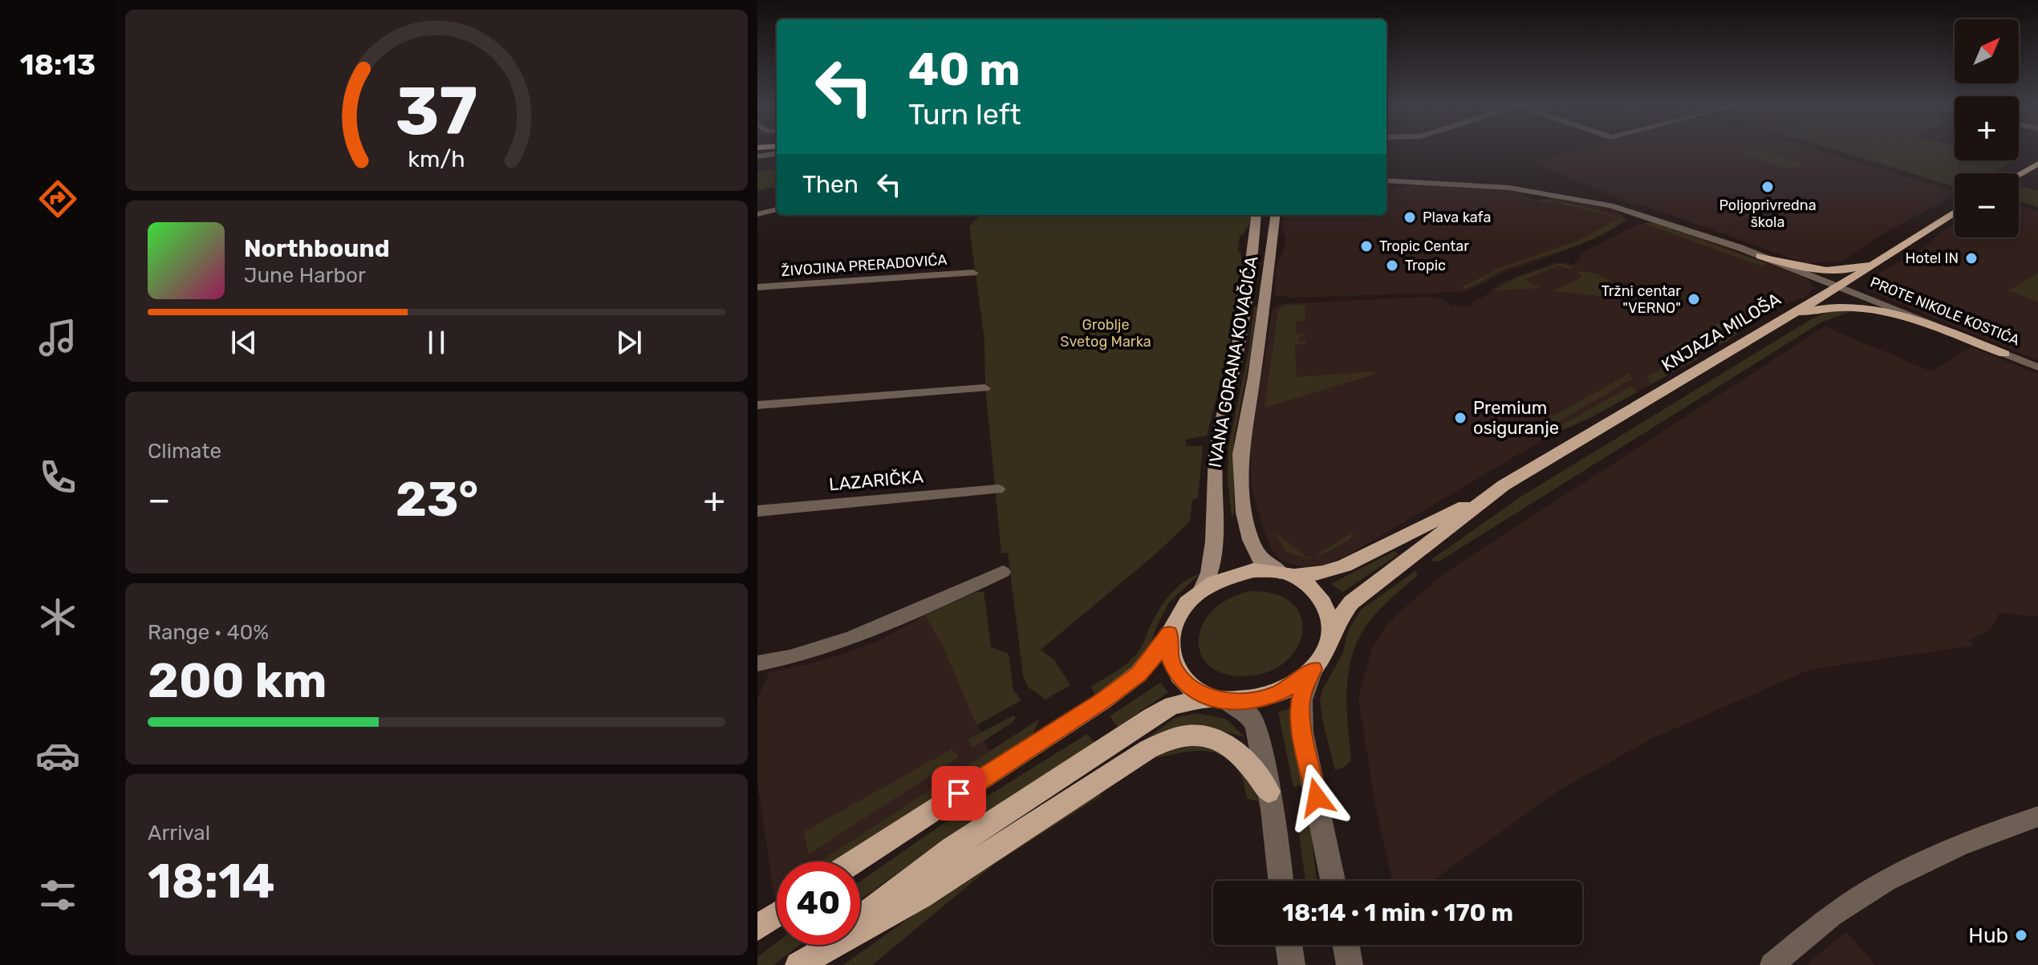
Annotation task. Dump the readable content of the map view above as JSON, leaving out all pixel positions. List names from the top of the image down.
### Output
{
  "streets": {
    "main road": ["KNJAZA MILOŠA", "IVANA GORANA KOVAČIĆA"],
    "street": ["ŽIVOJINA PRERADOVIĆA", "PROTE NIKOLE KOSTIĆA", "LAZARIČKA"]
  },
  "crossings": [
    ["PROTE NIKOLE KOSTIĆA", "KNJAZA MILOŠA"],
    ["KNJAZA MILOŠA", "IVANA GORANA KOVAČIĆA"]
  ],
  "parks": ["Groblje Svetog Marka"],
  "places": [
    "Poljoprivredna škola",
    "Plava kafa",
    "Tropic Centar",
    "Hotel IN",
    "Tropic",
    "Tržni centar \"VERNO\"",
    "Premium osiguranje",
    "Hub"
  ],
  "north": "top right",
  "page": {
    "tabs": "18:13",
    "map_buttons": ["+", "−"],
    "turn": ["40 m", "Turn left"],
    "then": "Then",
    "song": ["Northbound", "June Harbor"],
    "tile": [
      "Climate",
      ["Range · 40%", "200 km"],
      ["Arrival", "18:14"]
    ],
    "heat": ["−", "23°", "+"],
    "limit": "40",
    "trip": "18:14 · 1 min · 170 m",
    "gauge": ["37", "km/h"]
  }
}
